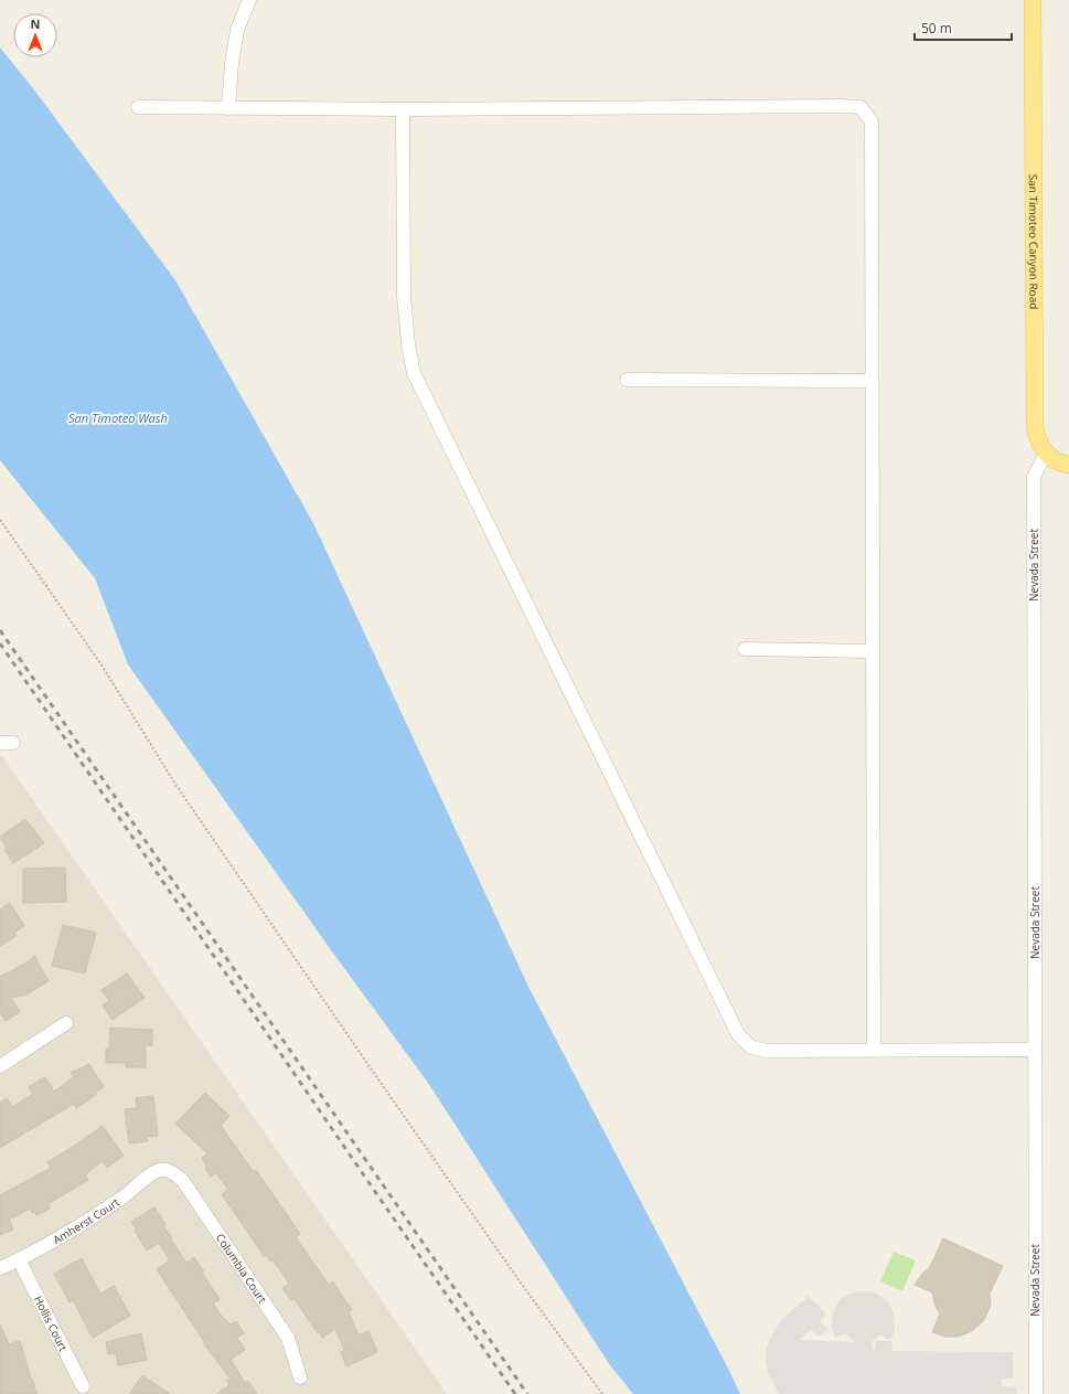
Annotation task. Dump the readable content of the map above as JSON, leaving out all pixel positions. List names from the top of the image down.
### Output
{
  "streets": {
    "main road": ["San Timoteo Canyon Road"],
    "street": [
      "Nevada Street",
      "Amherst Court",
      "Columbia Court",
      "Hollis Court"
    ]
  },
  "crossings": [
    ["San Timoteo Canyon Road", "Nevada Street"],
    ["Amherst Court", "Columbia Court"],
    ["Amherst Court", "Hollis Court"]
  ],
  "water": ["San Timoteo Wash"],
  "scale_bar": "50 m",
  "north": "top"
}
